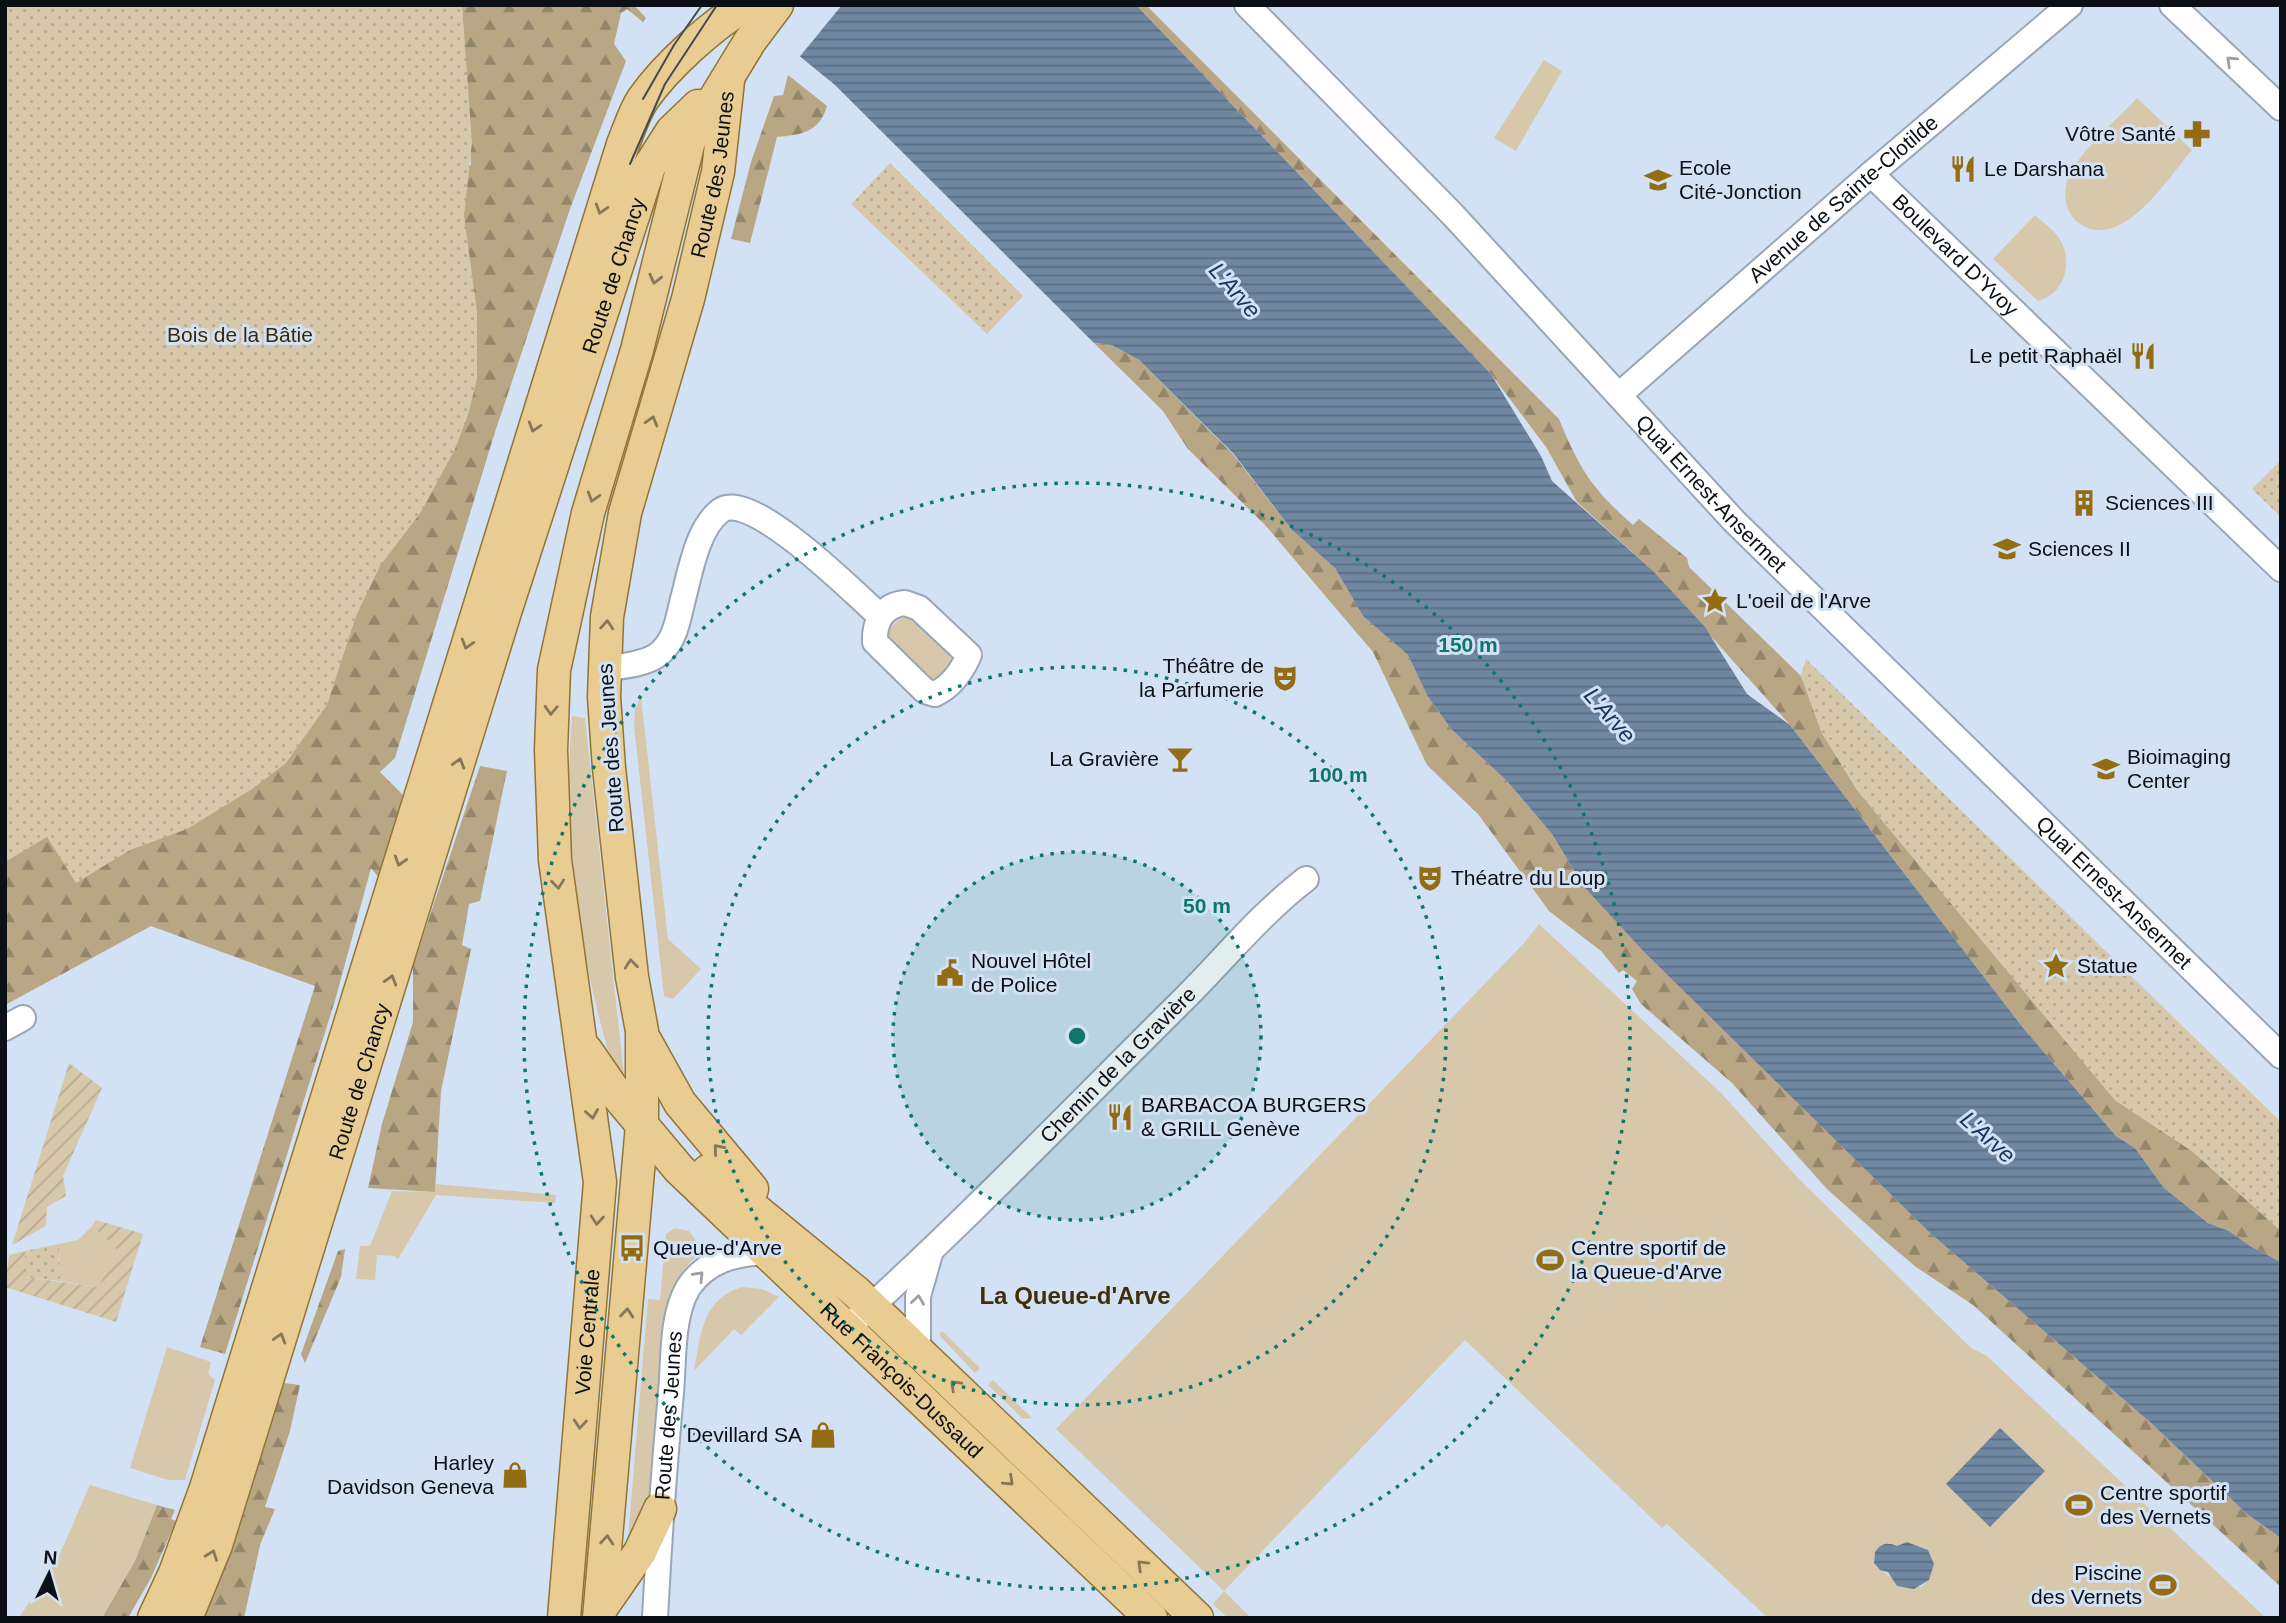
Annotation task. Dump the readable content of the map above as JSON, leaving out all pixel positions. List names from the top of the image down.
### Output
{
  "streets": {
    "main road": [
      "Route des Jeunes",
      "Route de Chancy",
      "Voie Centrale",
      "Rue François-Dussaud"
    ],
    "street": [
      "Avenue de Sainte-Clotilde",
      "Boulevard D'Yvoy",
      "Quai Ernest-Ansermet",
      "Chemin de la Gravière"
    ]
  },
  "crossings": [
    ["Route des Jeunes", "Route de Chancy"],
    ["Route des Jeunes", "Voie Centrale"],
    ["Route des Jeunes", "Rue François-Dussaud"],
    ["Avenue de Sainte-Clotilde", "Boulevard D'Yvoy"],
    ["Avenue de Sainte-Clotilde", "Quai Ernest-Ansermet"],
    ["Chemin de la Gravière", "Rue François-Dussaud"],
    ["Voie Centrale", "Rue François-Dussaud"]
  ],
  "districts": ["La Queue-d'Arve"],
  "water": ["L'Arve"],
  "parks": ["Bois de la Bâtie"],
  "places": {
    "pharmacy": ["Vôtre Santé"],
    "restaurant": ["Le Darshana", "Le petit Raphaël", "BARBACOA BURGERS & GRILL Genève"],
    "school or university": ["Ecole Cité-Jonction", "Sciences II", "Bioimaging Center"],
    "building": ["Sciences III"],
    "place": ["L'oeil de l'Arve", "Statue"],
    "theatre": ["Théâtre de la Parfumerie", "Théatre du Loup"],
    "bar": ["La Gravière"],
    "public building": ["Nouvel Hôtel de Police"],
    "bus stop": ["Queue-d'Arve"],
    "sports": ["Centre sportif de la Queue-d'Arve", "Centre sportif des Vernets", "Piscine des Vernets"],
    "shop": ["Devillard SA", "Harley Davidson Geneva"]
  },
  "north": "top",
  "rings": ["150 m", "100 m", "50 m"]
}
